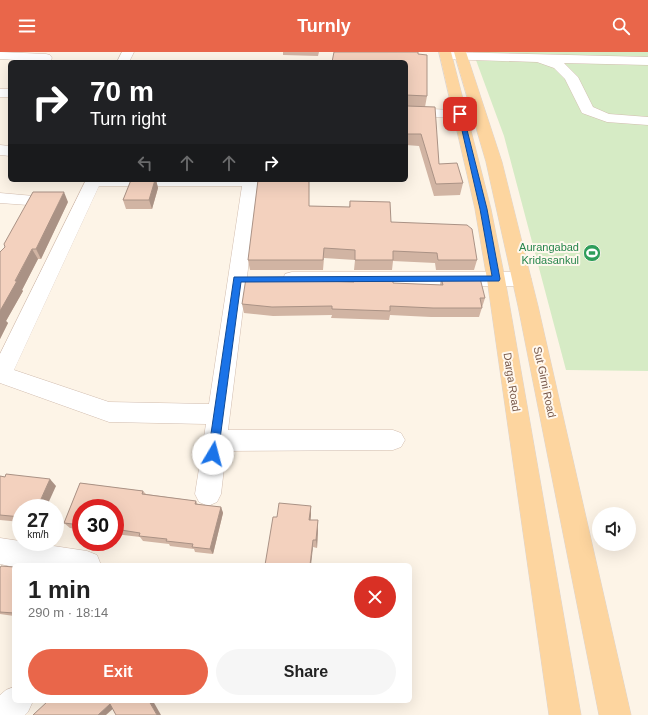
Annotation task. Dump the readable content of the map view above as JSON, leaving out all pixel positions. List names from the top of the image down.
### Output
{
  "streets": {
    "main road": ["Darga Road", "Sut Girni Road"]
  },
  "crossings": [
    ["Darga Road", "Sut Girni Road"]
  ],
  "places": {
    "sports": ["Aurangabad Kridasankul"]
  },
  "page": {
    "header": "Turnly",
    "turn": ["70 m", "Turn right"],
    "speed": "27 km/h",
    "limit": "30",
    "heading": ["1 min", "290 m · 18:14"],
    "buttons": ["Exit", "Share"]
  }
}
